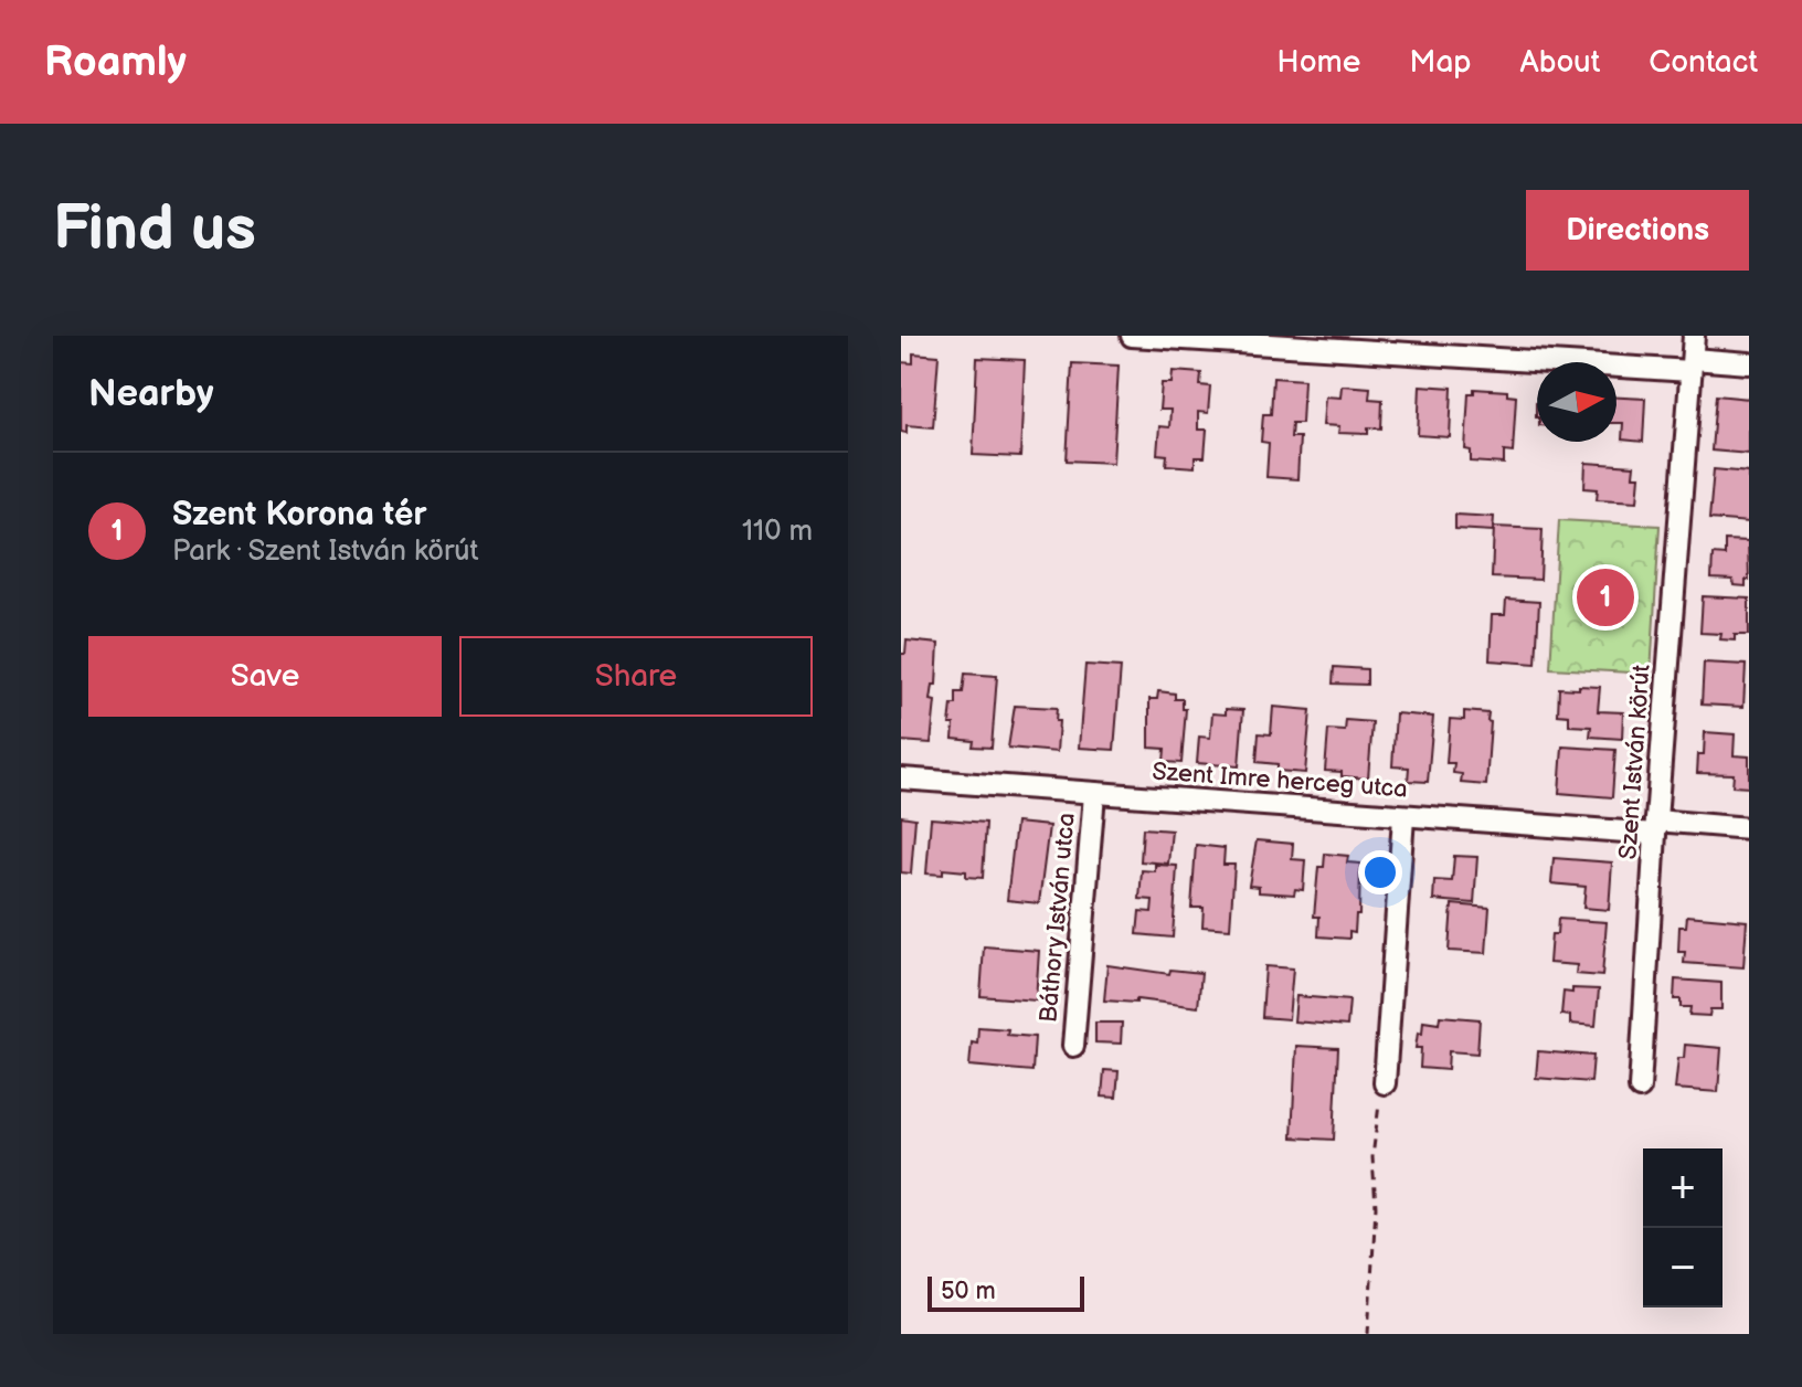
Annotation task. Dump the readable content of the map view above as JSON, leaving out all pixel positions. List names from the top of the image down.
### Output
{
  "streets": {
    "street": ["Szent István körút", "Szent Imre herceg utca", "Báthory István utca"]
  },
  "crossings": [
    ["Szent István körút", "Szent Imre herceg utca"],
    ["Szent Imre herceg utca", "Báthory István utca"]
  ],
  "scale_bar": "50 m",
  "north": "right",
  "page": {
    "header": "Roamly",
    "nav": [
      "Home",
      "Map",
      "About",
      "Contact"
    ],
    "buttons": [
      "Directions",
      ["Save", "Share"]
    ],
    "title": "Find us",
    "heading": "Nearby",
    "list": [
      {
        "mark": "1",
        "name": "Szent Korona tér",
        "note": "Park · Szent István körút",
        "value": "110 m"
      }
    ],
    "pins": "1",
    "map_buttons": ["+", "−"],
    "scale": "50 m"
  }
}
